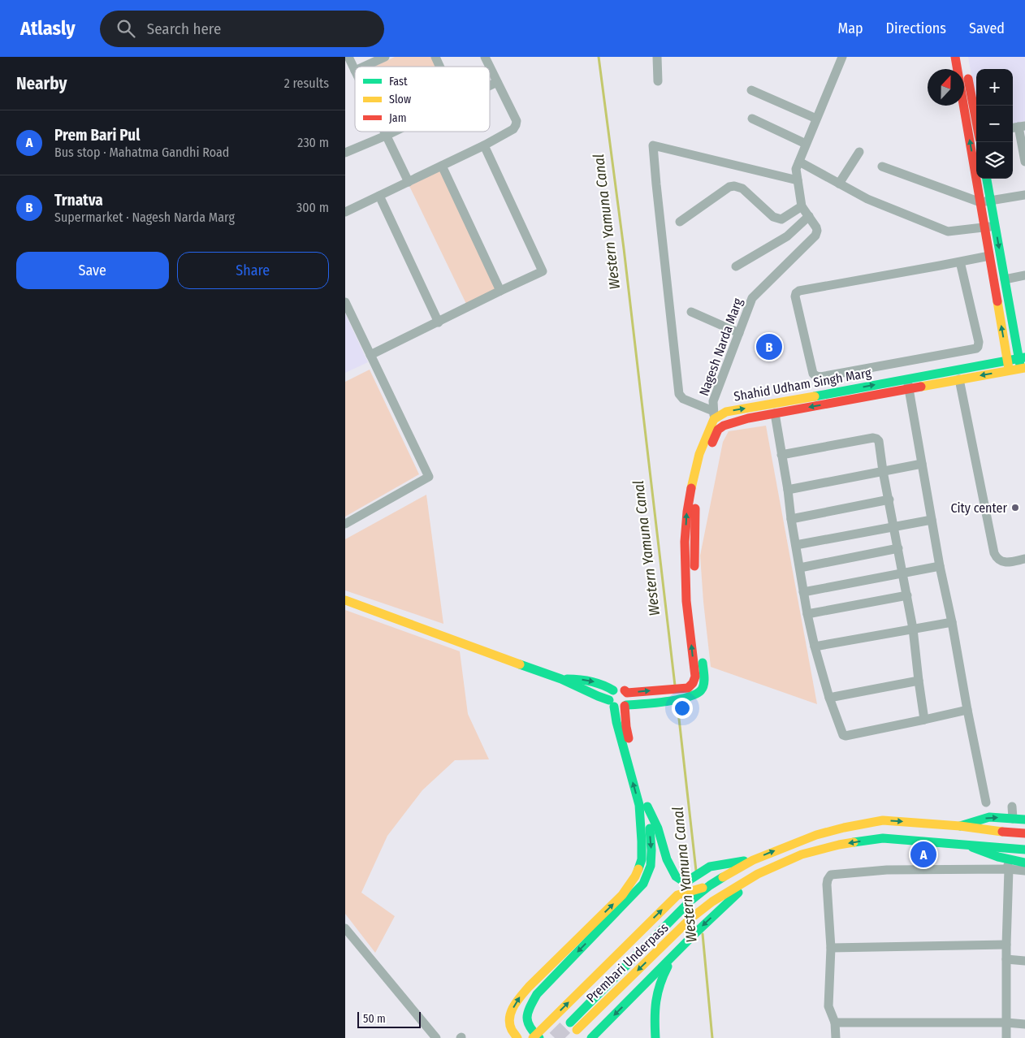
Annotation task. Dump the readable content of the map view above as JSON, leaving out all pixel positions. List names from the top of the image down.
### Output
{
  "streets": {
    "street": ["Nagesh Narda Marg", "Shahid Udham Singh Marg", "Prembari Underpass"]
  },
  "crossings": [
    ["Nagesh Narda Marg", "Shahid Udham Singh Marg"]
  ],
  "water": ["Western Yamuna Canal"],
  "places": ["City center"],
  "legend": ["Fast", "Slow", "Jam"],
  "scale_bar": "50 m",
  "north": "top",
  "page": {
    "header": "Atlasly",
    "search": "Search here",
    "nav": ["Map", "Directions", "Saved"],
    "heading": ["Nearby", "2 results"],
    "map_buttons": ["+", "−"],
    "list": [
      {
        "mark": "A",
        "name": "Prem Bari Pul",
        "note": "Bus stop · Mahatma Gandhi Road",
        "value": "230 m"
      },
      {
        "mark": "B",
        "name": "Trnatva",
        "note": "Supermarket · Nagesh Narda Marg",
        "value": "300 m"
      }
    ],
    "buttons": ["Save", "Share"],
    "pins": ["B", "A"],
    "scale": "50 m"
  }
}
